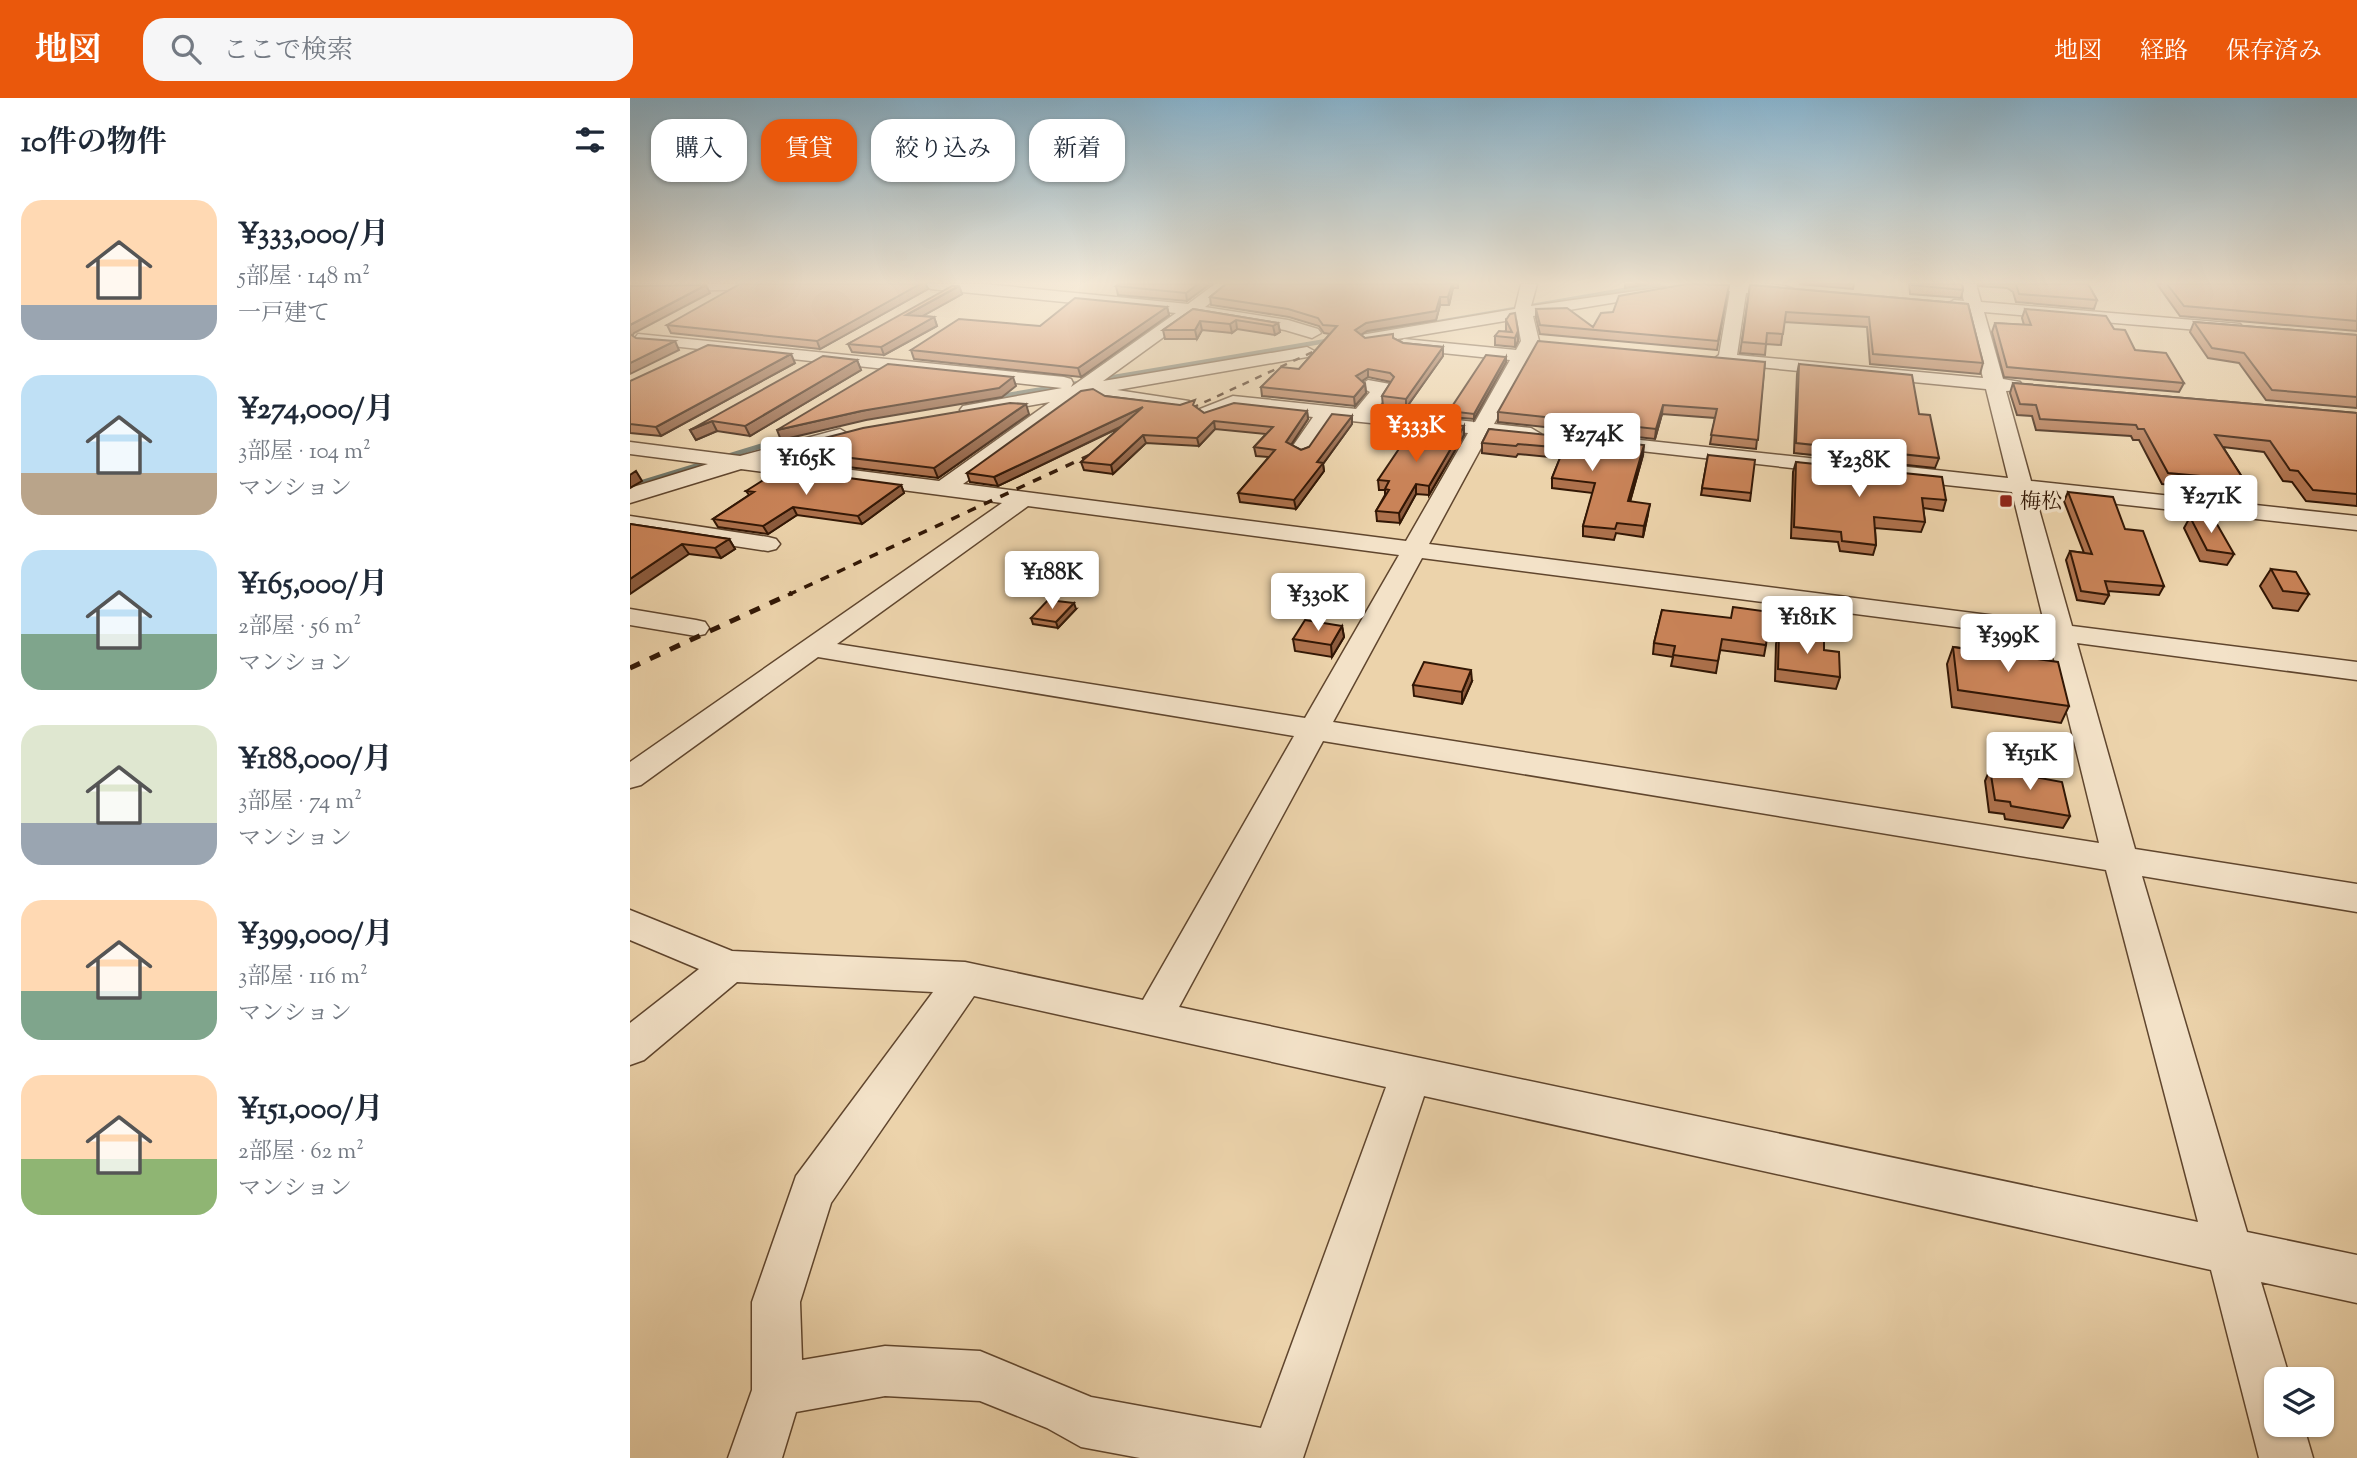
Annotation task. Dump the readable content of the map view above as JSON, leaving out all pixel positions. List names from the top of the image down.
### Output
{
  "places": {
    "transit": ["梅松"]
  },
  "page": {
    "header": "地図",
    "search": "ここで検索",
    "nav": ["地図", "経路", "保存済み"],
    "heading": "10件の物件",
    "chip": [
      "購入",
      "賃貸",
      "絞り込み",
      "新着"
    ],
    "list": [
      {
        "name": "¥333,000/月",
        "note": "5部屋 · 148 m² · 一戸建て"
      },
      {
        "name": "¥274,000/月",
        "note": "3部屋 · 104 m² · マンション"
      },
      {
        "name": "¥165,000/月",
        "note": "2部屋 · 56 m² · マンション"
      },
      {
        "name": "¥188,000/月",
        "note": "3部屋 · 74 m² · マンション"
      },
      {
        "name": "¥399,000/月",
        "note": "3部屋 · 116 m² · マンション"
      },
      {
        "name": "¥151,000/月",
        "note": "2部屋 · 62 m² · マンション"
      }
    ],
    "price": [
      "¥333K",
      "¥274K",
      "¥165K",
      "¥238K",
      "¥271K",
      "¥188K",
      "¥330K",
      "¥181K",
      "¥399K",
      "¥151K"
    ]
  }
}
